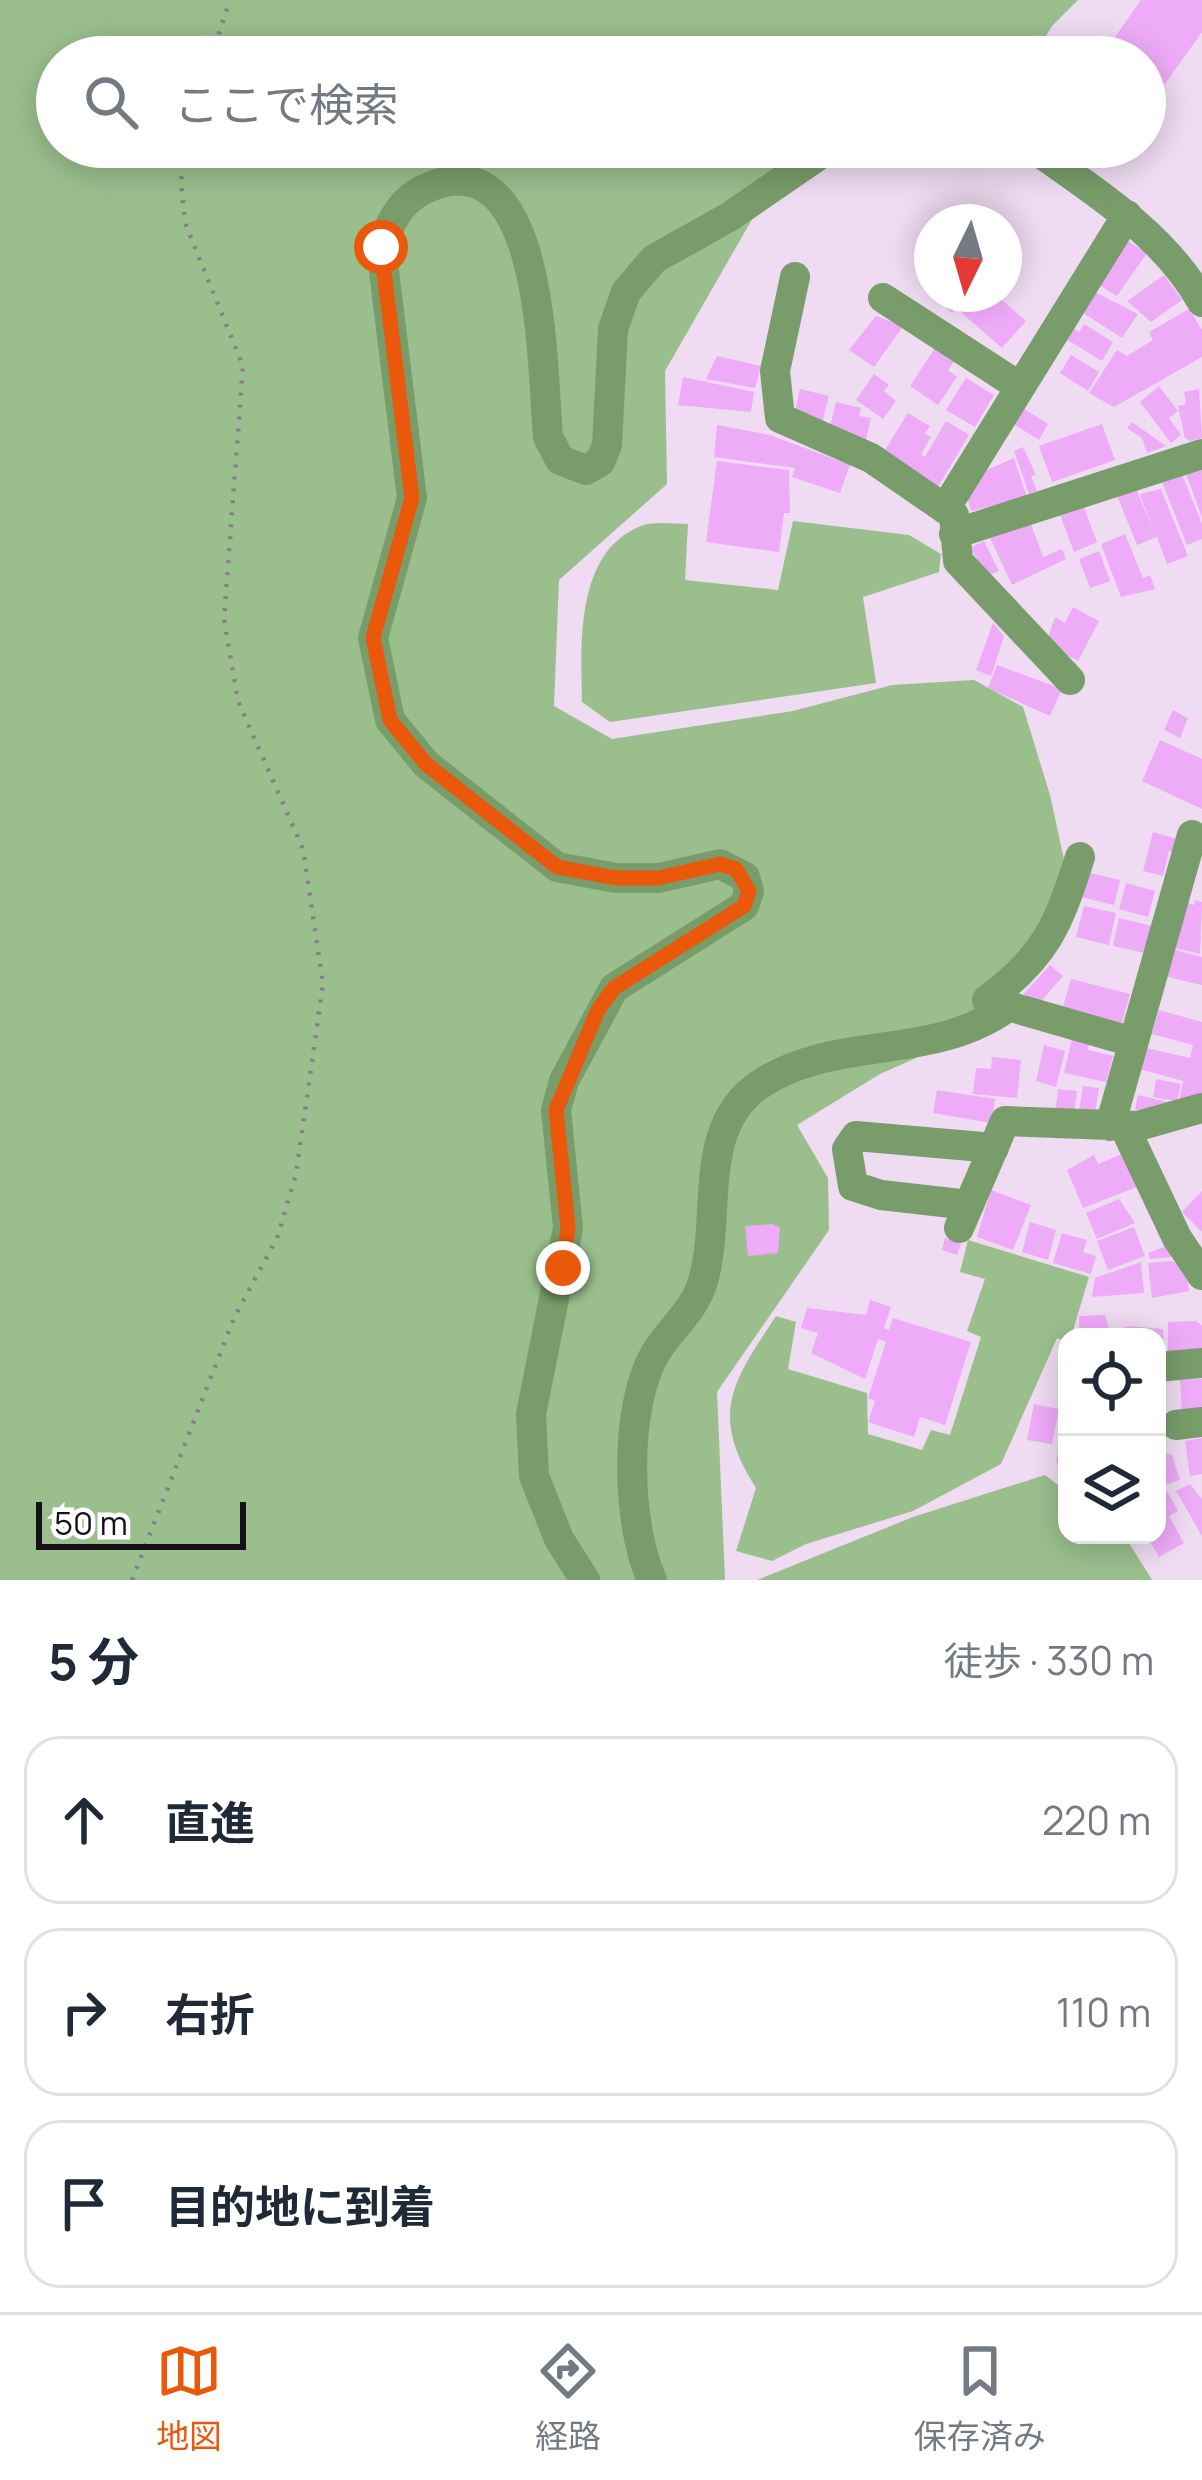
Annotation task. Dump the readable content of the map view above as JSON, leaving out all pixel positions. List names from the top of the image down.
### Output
{
  "scale_bar": "50 m",
  "north": "bottom",
  "page": {
    "search": "ここで検索",
    "scale": "50 m",
    "heading": ["5 分", "徒歩 · 330 m"],
    "list": [
      ["直進", "220 m"],
      ["右折", "110 m"],
      "目的地に到着"
    ],
    "nav": ["地図", "経路", "保存済み"]
  }
}
